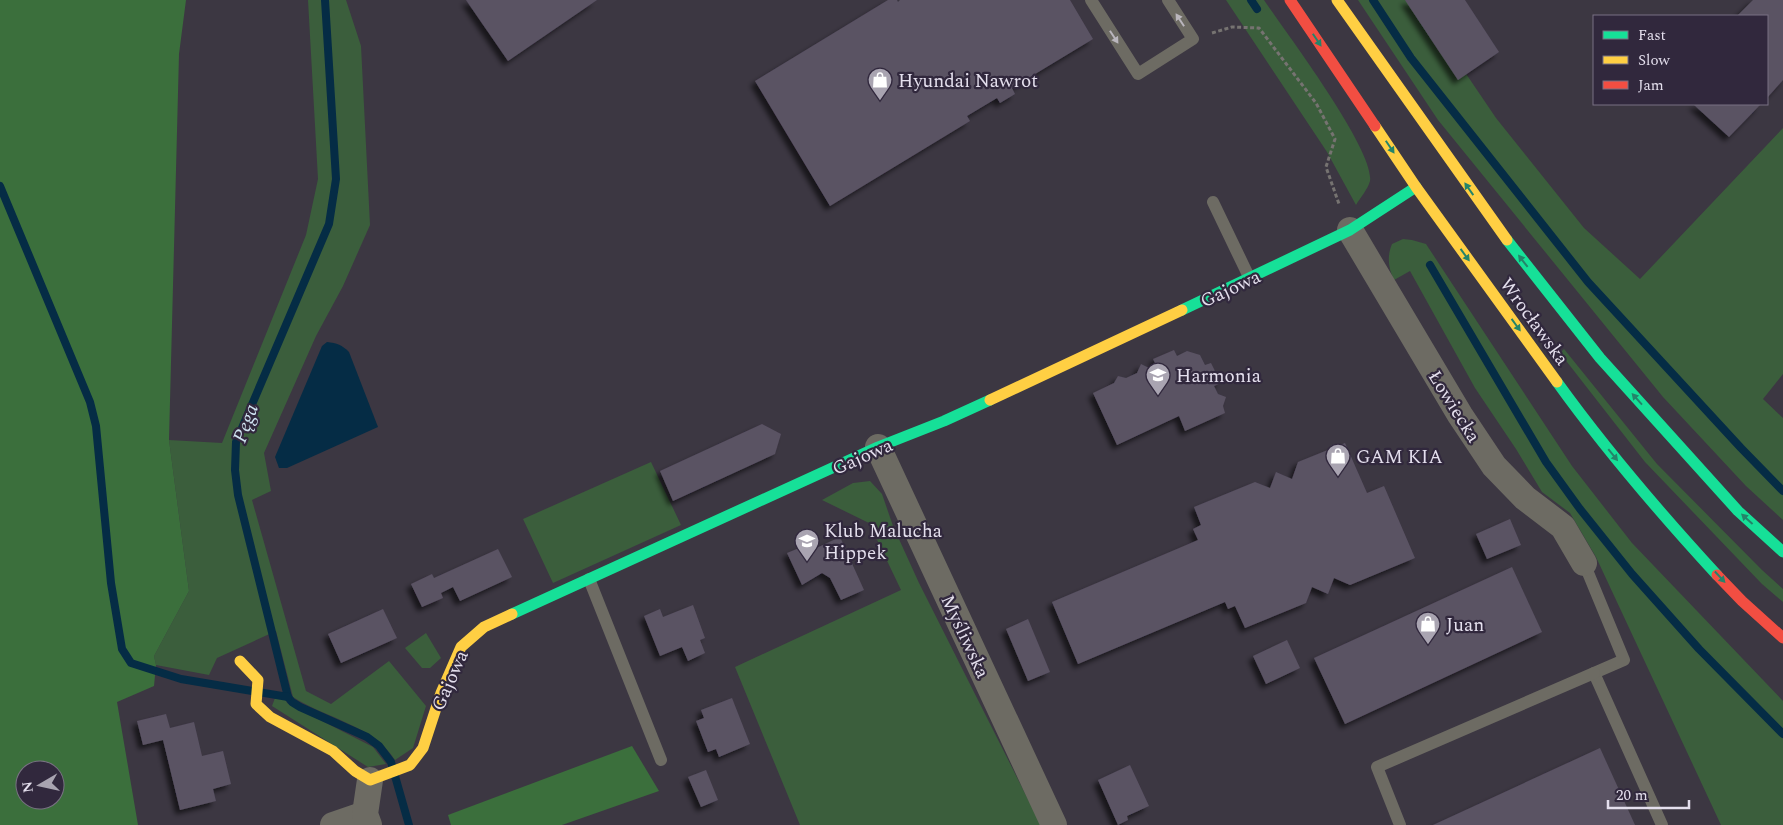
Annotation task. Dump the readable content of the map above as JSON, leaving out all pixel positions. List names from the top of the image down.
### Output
{
  "streets": {
    "main road": ["Gajowa", "Wrocławska"],
    "street": ["Łowiecka", "Myśliwska"]
  },
  "crossings": [
    ["Gajowa", "Wrocławska"],
    ["Gajowa", "Łowiecka"],
    ["Gajowa", "Myśliwska"]
  ],
  "water": ["Pęga"],
  "places": {
    "shop": ["Hyundai Nawrot", "GAM KIA", "Juan"],
    "school or university": ["Harmonia", "Klub Malucha Hippek"]
  },
  "legend": ["Fast", "Slow", "Jam"],
  "scale_bar": "20 m",
  "north": "left"
}
